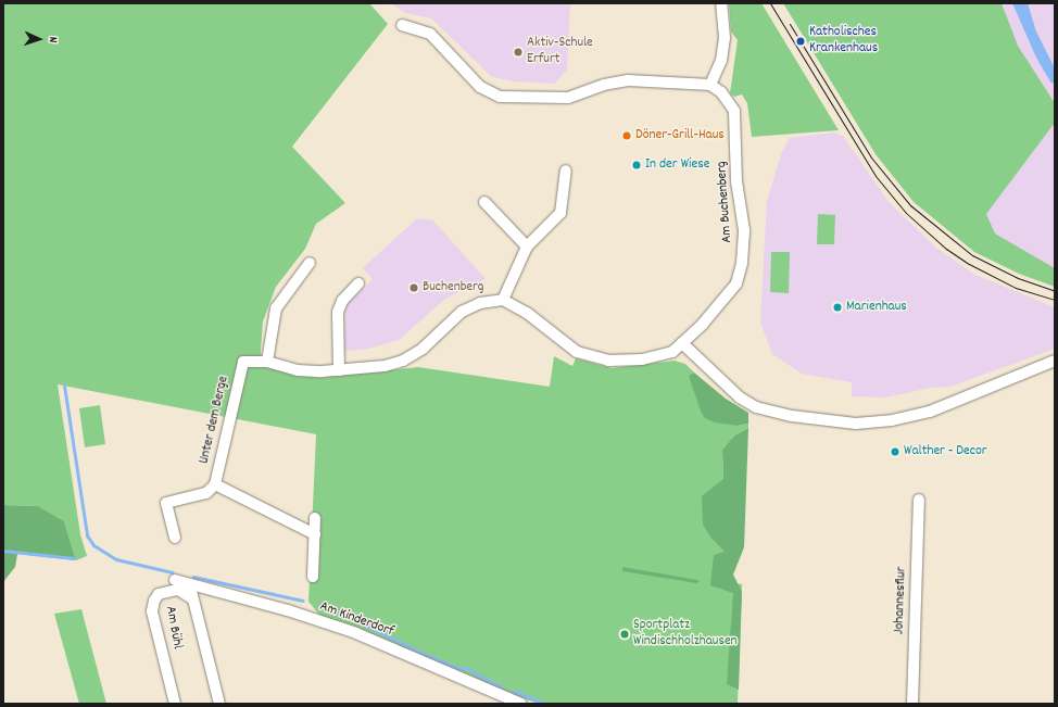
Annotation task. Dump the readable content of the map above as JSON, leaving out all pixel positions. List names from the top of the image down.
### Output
{
  "streets": {
    "street": [
      "Am Buchenberg",
      "Unter dem Berge",
      "Johannesflur",
      "Am Kinderdorf",
      "Am Bühl"
    ]
  },
  "crossings": [
    ["Am Kinderdorf", "Am Bühl"]
  ],
  "places": [
    "Katholisches Krankenhaus",
    "Aktiv-Schule Erfurt",
    "Döner-Grill-Haus",
    "In der Wiese",
    "Buchenberg",
    "Marienhaus",
    "Walther - Decor",
    "Sportplatz Windischholzhausen"
  ],
  "north": "right"
}
